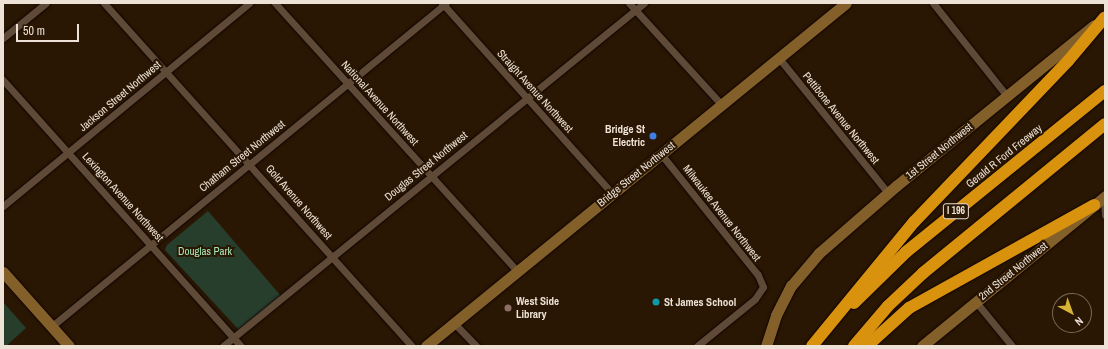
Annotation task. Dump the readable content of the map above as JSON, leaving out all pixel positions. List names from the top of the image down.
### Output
{
  "streets": {
    "highway": ["Gerald R Ford Freeway", "I 196"],
    "street": [
      "Straight Avenue Northwest",
      "Jackson Street Northwest",
      "National Avenue Northwest",
      "Pettibone Avenue Northwest",
      "1st Street Northwest",
      "Chatham Street Northwest",
      "Douglas Street Northwest",
      "Bridge Street Northwest",
      "Lexington Avenue Northwest",
      "Gold Avenue Northwest",
      "Milwaukee Avenue Northwest",
      "2nd Street Northwest"
    ]
  },
  "crossings": [
    ["Straight Avenue Northwest", "Chatham Street Northwest"],
    ["Straight Avenue Northwest", "Douglas Street Northwest"],
    ["Straight Avenue Northwest", "Bridge Street Northwest"],
    ["Jackson Street Northwest", "Lexington Avenue Northwest"],
    ["Jackson Street Northwest", "Gold Avenue Northwest"],
    ["National Avenue Northwest", "Chatham Street Northwest"],
    ["National Avenue Northwest", "Douglas Street Northwest"],
    ["National Avenue Northwest", "Bridge Street Northwest"],
    ["Pettibone Avenue Northwest", "1st Street Northwest"],
    ["Pettibone Avenue Northwest", "Bridge Street Northwest"],
    ["Chatham Street Northwest", "Lexington Avenue Northwest"],
    ["Chatham Street Northwest", "Gold Avenue Northwest"],
    ["Douglas Street Northwest", "Lexington Avenue Northwest"],
    ["Douglas Street Northwest", "Gold Avenue Northwest"],
    ["Bridge Street Northwest", "Milwaukee Avenue Northwest"]
  ],
  "parks": ["Douglas Park"],
  "places": ["Bridge St Electric", "St James School", "West Side Library"],
  "scale_bar": "50 m",
  "north": "bottom right"
}
